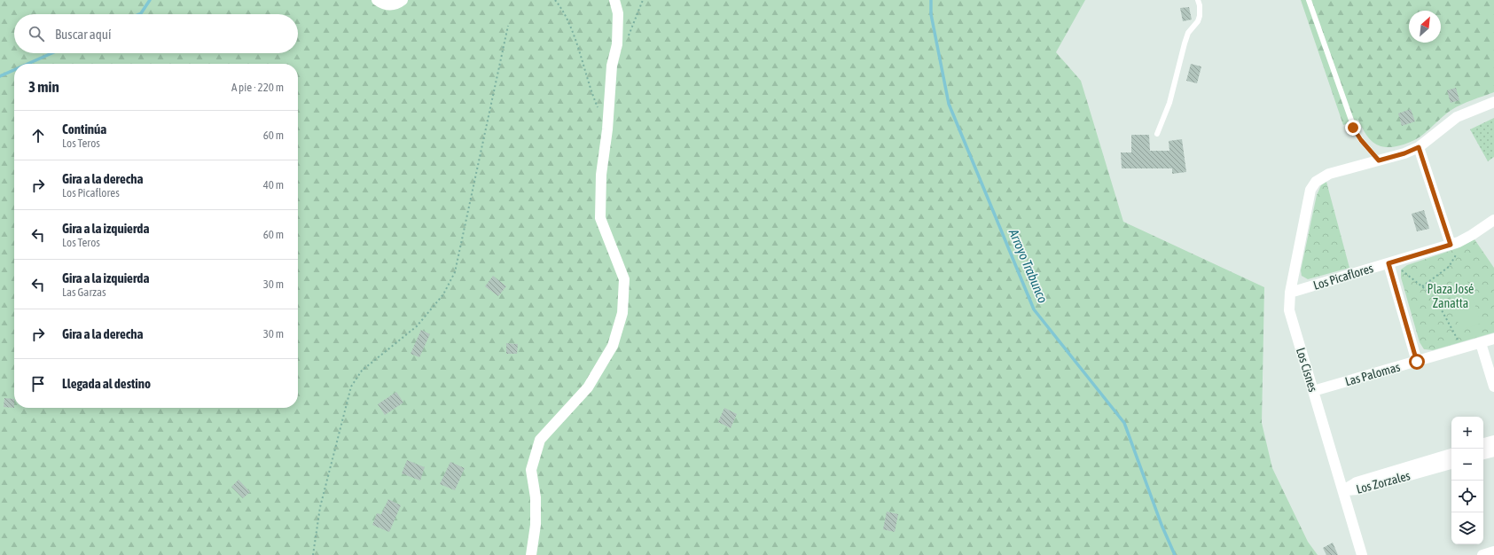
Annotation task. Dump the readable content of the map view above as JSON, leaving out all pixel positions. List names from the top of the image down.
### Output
{
  "streets": {
    "street": [
      "Los Picaflores",
      "Los Cisnes",
      "Las Palomas",
      "Los Zorzales"
    ]
  },
  "crossings": [
    ["Los Picaflores", "Los Cisnes"],
    ["Los Cisnes", "Las Palomas"],
    ["Los Cisnes", "Los Zorzales"]
  ],
  "water": ["Arroyo Trabunco"],
  "parks": ["Plaza José Zanatta"],
  "north": "top right",
  "page": {
    "search": "Buscar aquí",
    "heading": ["3 min", "A pie · 220 m"],
    "list": [
      ["Continúa", "Los Teros", "60 m"],
      ["Gira a la derecha", "Los Picaflores", "40 m"],
      ["Gira a la izquierda", "Los Teros", "60 m"],
      ["Gira a la izquierda", "Las Garzas", "30 m"],
      ["Gira a la derecha", "30 m"],
      "Llegada al destino"
    ],
    "map_buttons": ["+", "−"]
  }
}
